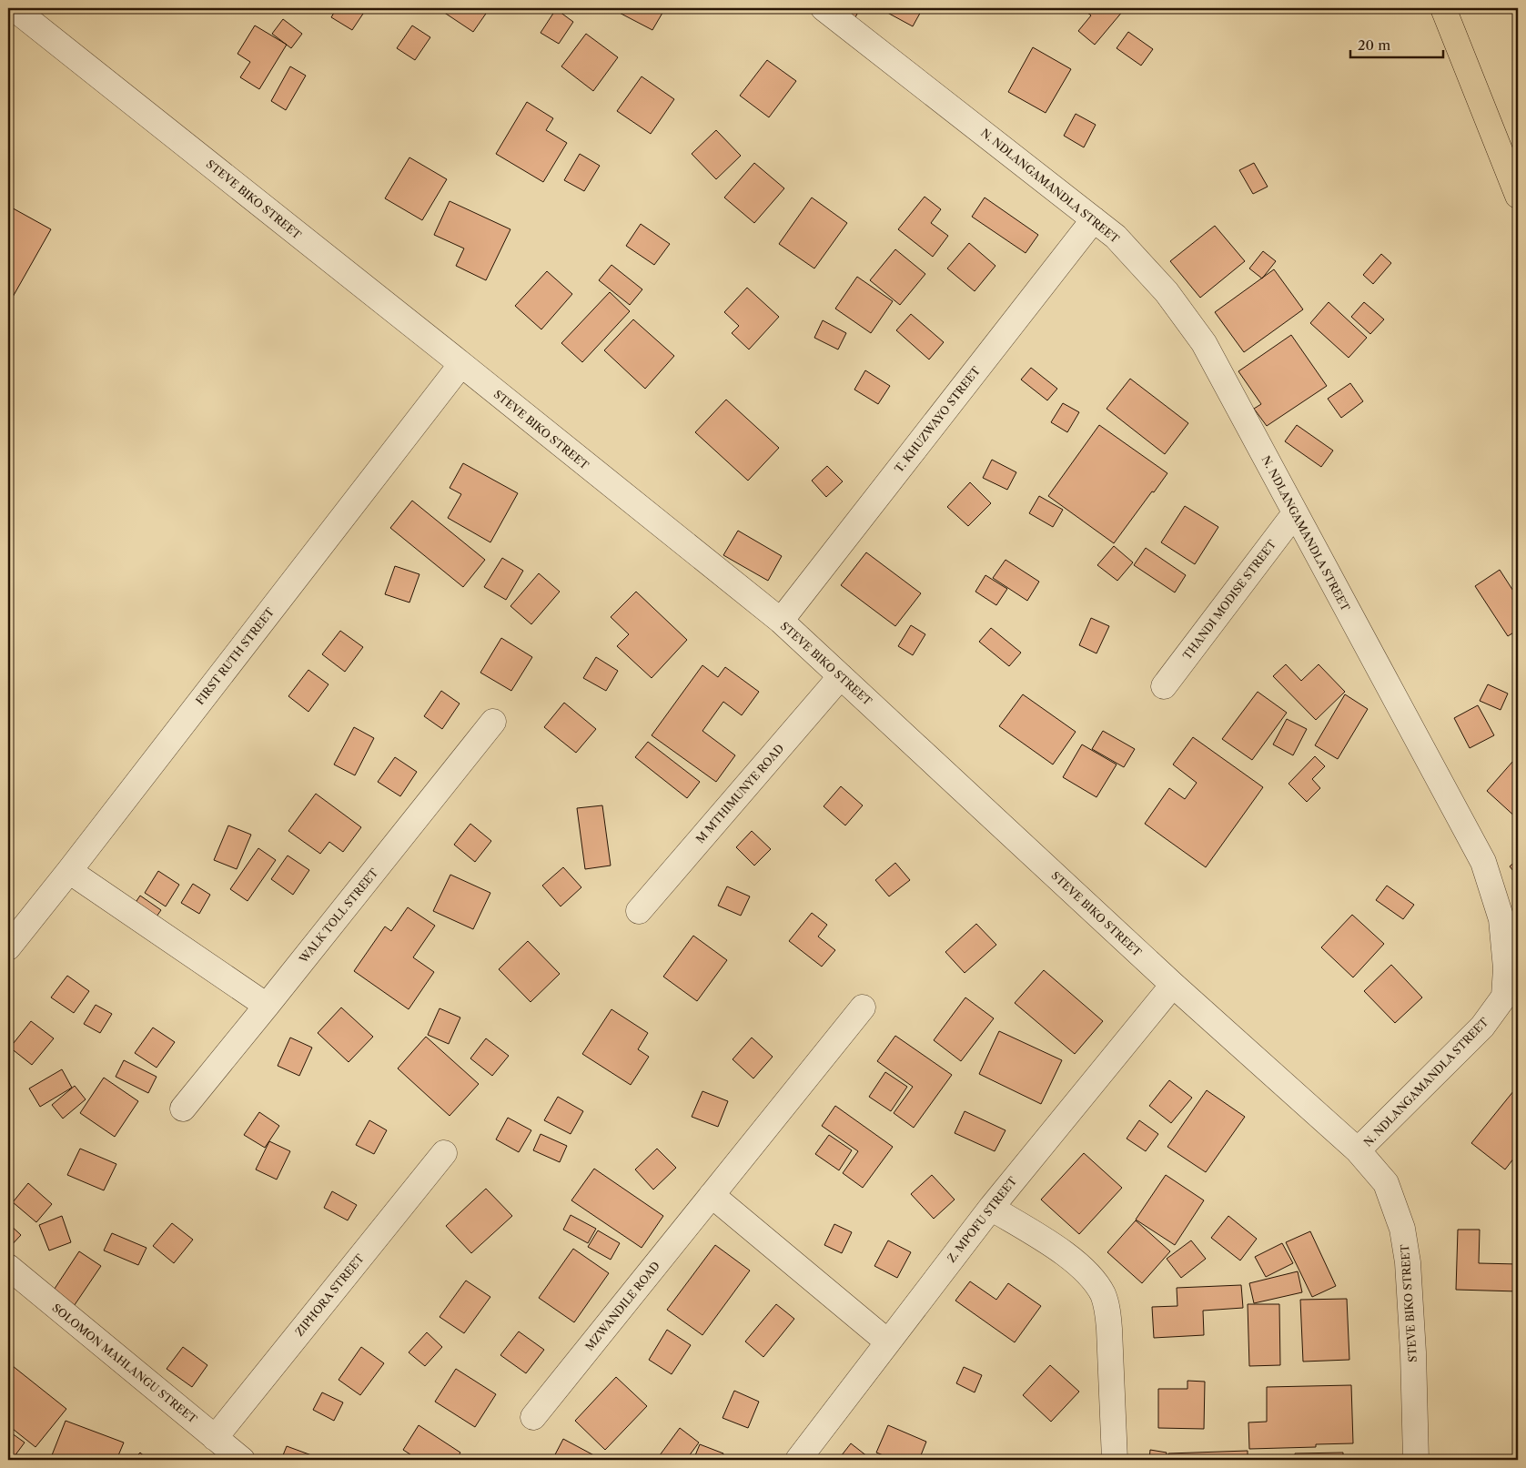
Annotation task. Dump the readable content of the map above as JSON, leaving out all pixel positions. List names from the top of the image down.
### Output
{
  "streets": {
    "street": [
      "N. NDLANGAMANDLA STREET",
      "STEVE BIKO STREET",
      "T. KHUZWAYO STREET",
      "THANDI MODISE STREET",
      "FIRST RUTH STREET",
      "M MTHIMUNYE ROAD",
      "WALK TOLL STREET",
      "Z. MPOFU STREET",
      "ZIPHORA STREET",
      "MZWANDILE ROAD",
      "SOLOMON MAHLANGU STREET"
    ]
  },
  "crossings": [
    ["N. NDLANGAMANDLA STREET", "STEVE BIKO STREET"],
    ["N. NDLANGAMANDLA STREET", "T. KHUZWAYO STREET"],
    ["N. NDLANGAMANDLA STREET", "THANDI MODISE STREET"],
    ["STEVE BIKO STREET", "T. KHUZWAYO STREET"],
    ["STEVE BIKO STREET", "FIRST RUTH STREET"],
    ["STEVE BIKO STREET", "M MTHIMUNYE ROAD"],
    ["STEVE BIKO STREET", "Z. MPOFU STREET"],
    ["ZIPHORA STREET", "SOLOMON MAHLANGU STREET"]
  ],
  "scale_bar": "20 m"
}
